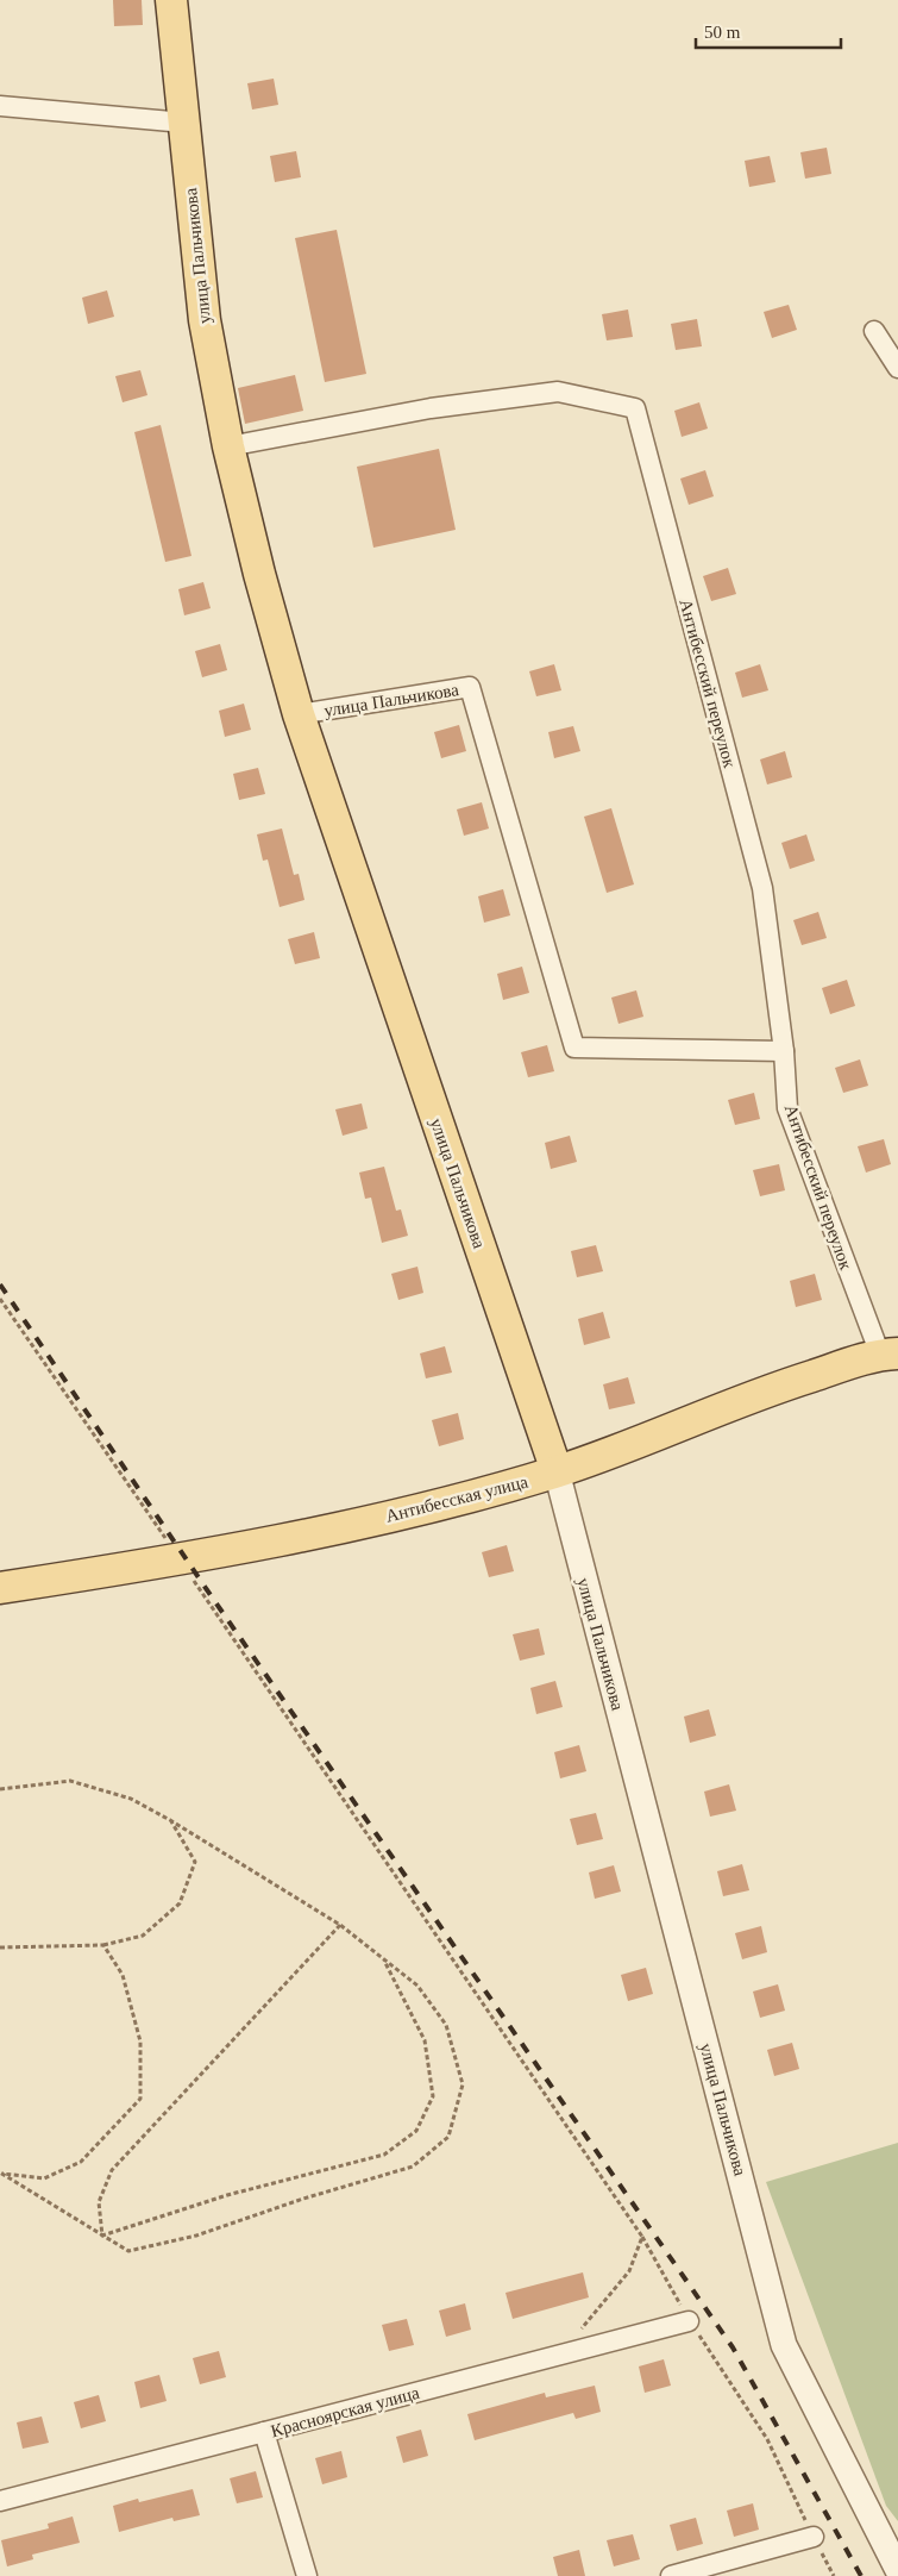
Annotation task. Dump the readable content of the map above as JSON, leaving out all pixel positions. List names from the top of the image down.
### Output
{
  "streets": {
    "main road": ["улица Пальчикова", "Антибесская улица"],
    "street": ["Антибесский переулок", "Красноярская улица"]
  },
  "crossings": [
    ["улица Пальчикова", "Антибесский переулок"],
    ["улица Пальчикова", "Антибесская улица"],
    ["Антибесский переулок", "Антибесская улица"]
  ],
  "scale_bar": "50 m"
}
